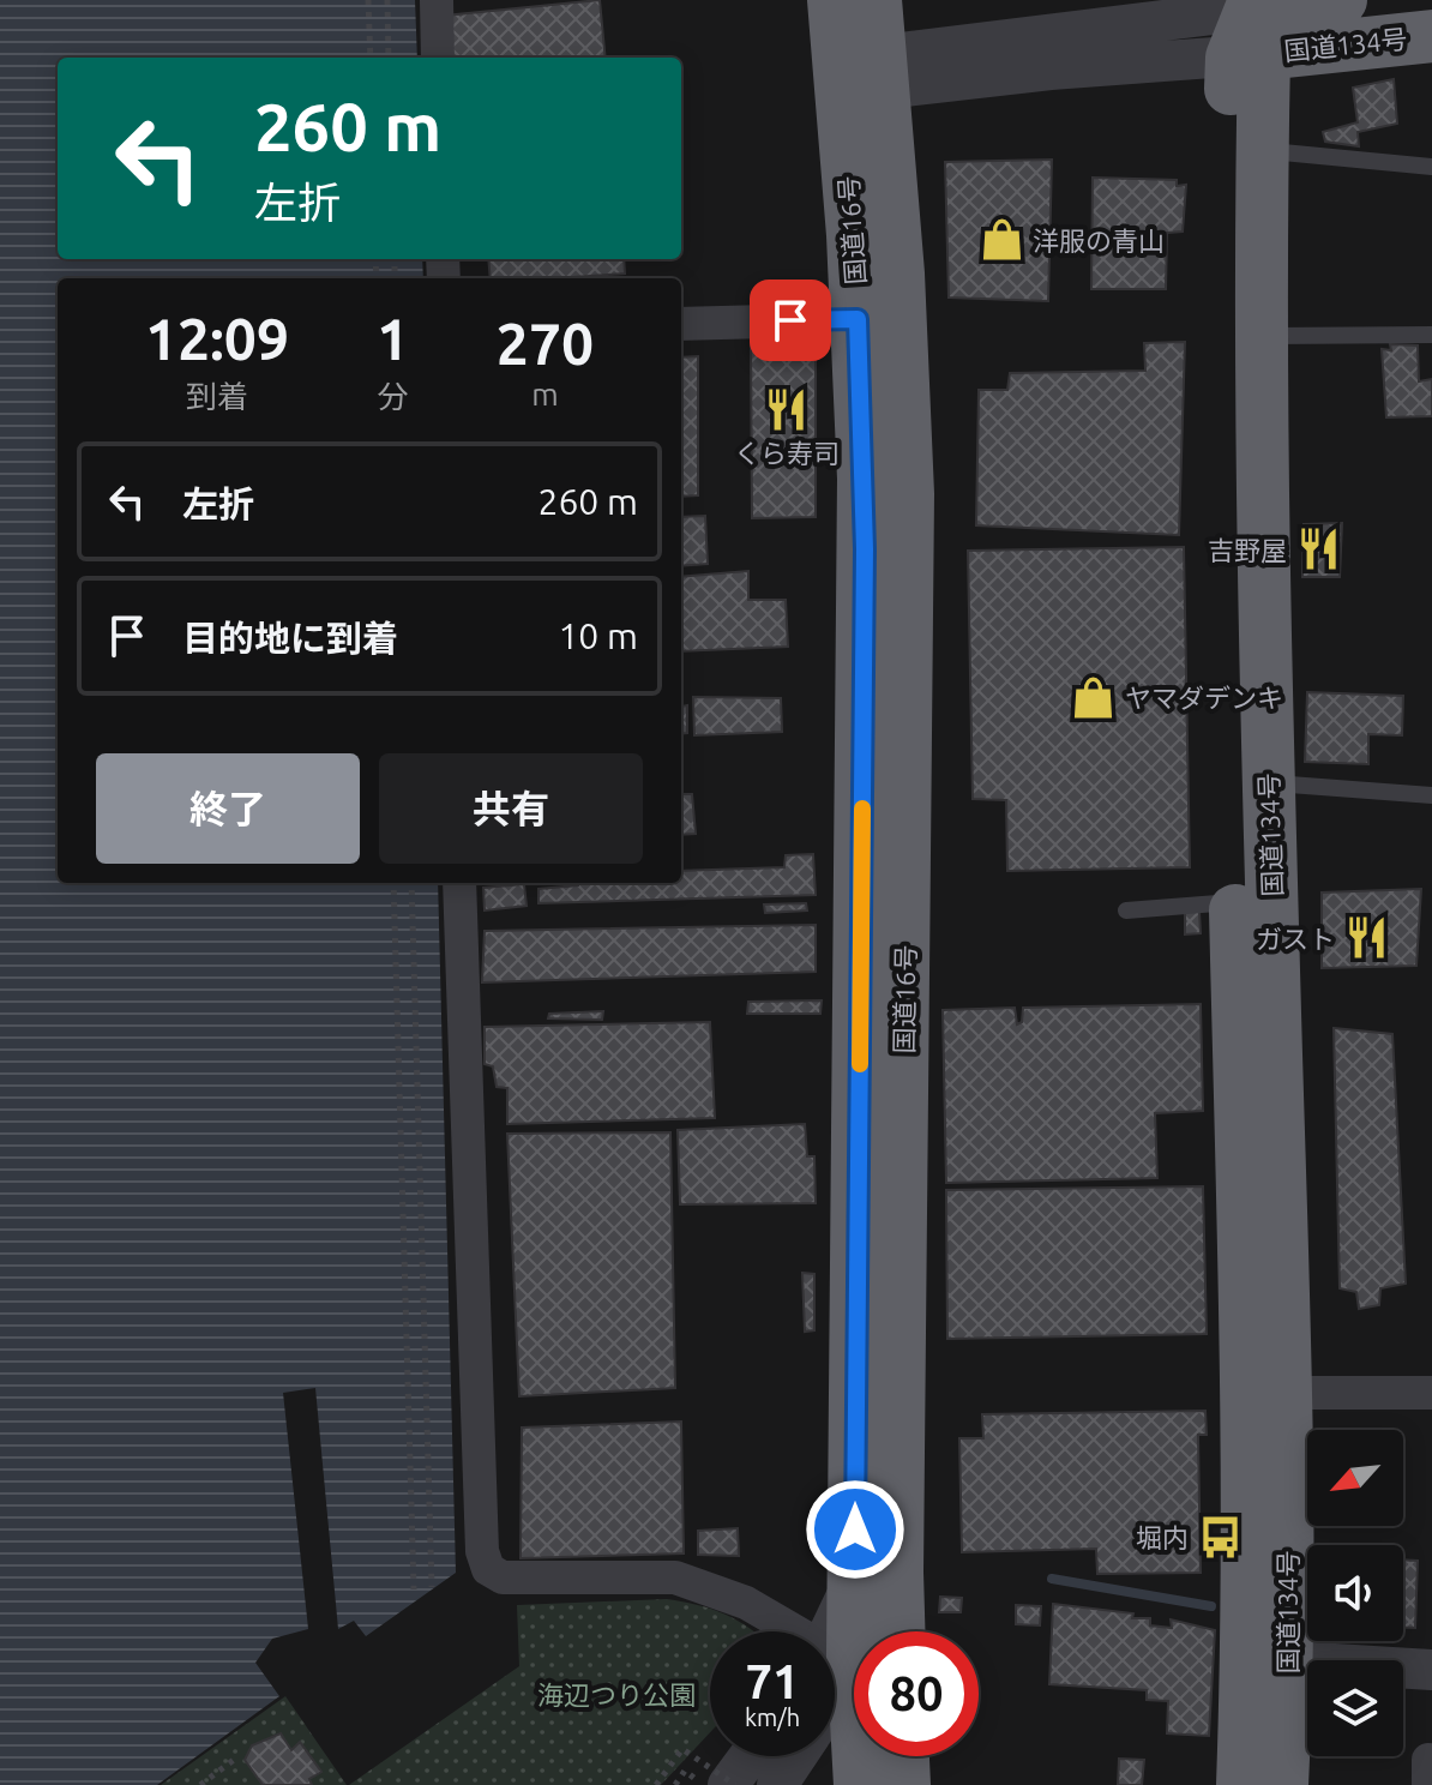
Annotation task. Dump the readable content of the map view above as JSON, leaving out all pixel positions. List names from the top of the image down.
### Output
{
  "streets": {
    "highway": ["国道134号", "国道16号"]
  },
  "parks": ["海辺つり公園"],
  "places": {
    "shop": ["洋服の青山", "ヤマダデンキ"],
    "restaurant": ["くら寿司", "吉野屋", "ガスト"],
    "bus stop": ["堀内"]
  },
  "north": "bottom left",
  "page": {
    "turn": ["260 m", "左折"],
    "eta": [
      "12:09",
      "到着",
      "1",
      "分",
      "270",
      "m"
    ],
    "list": [
      {
        "name": "左折",
        "value": "260 m"
      },
      {
        "name": "目的地に到着",
        "value": "10 m"
      }
    ],
    "buttons": ["終了", "共有"],
    "speed": "71 km/h",
    "limit": "80"
  }
}
